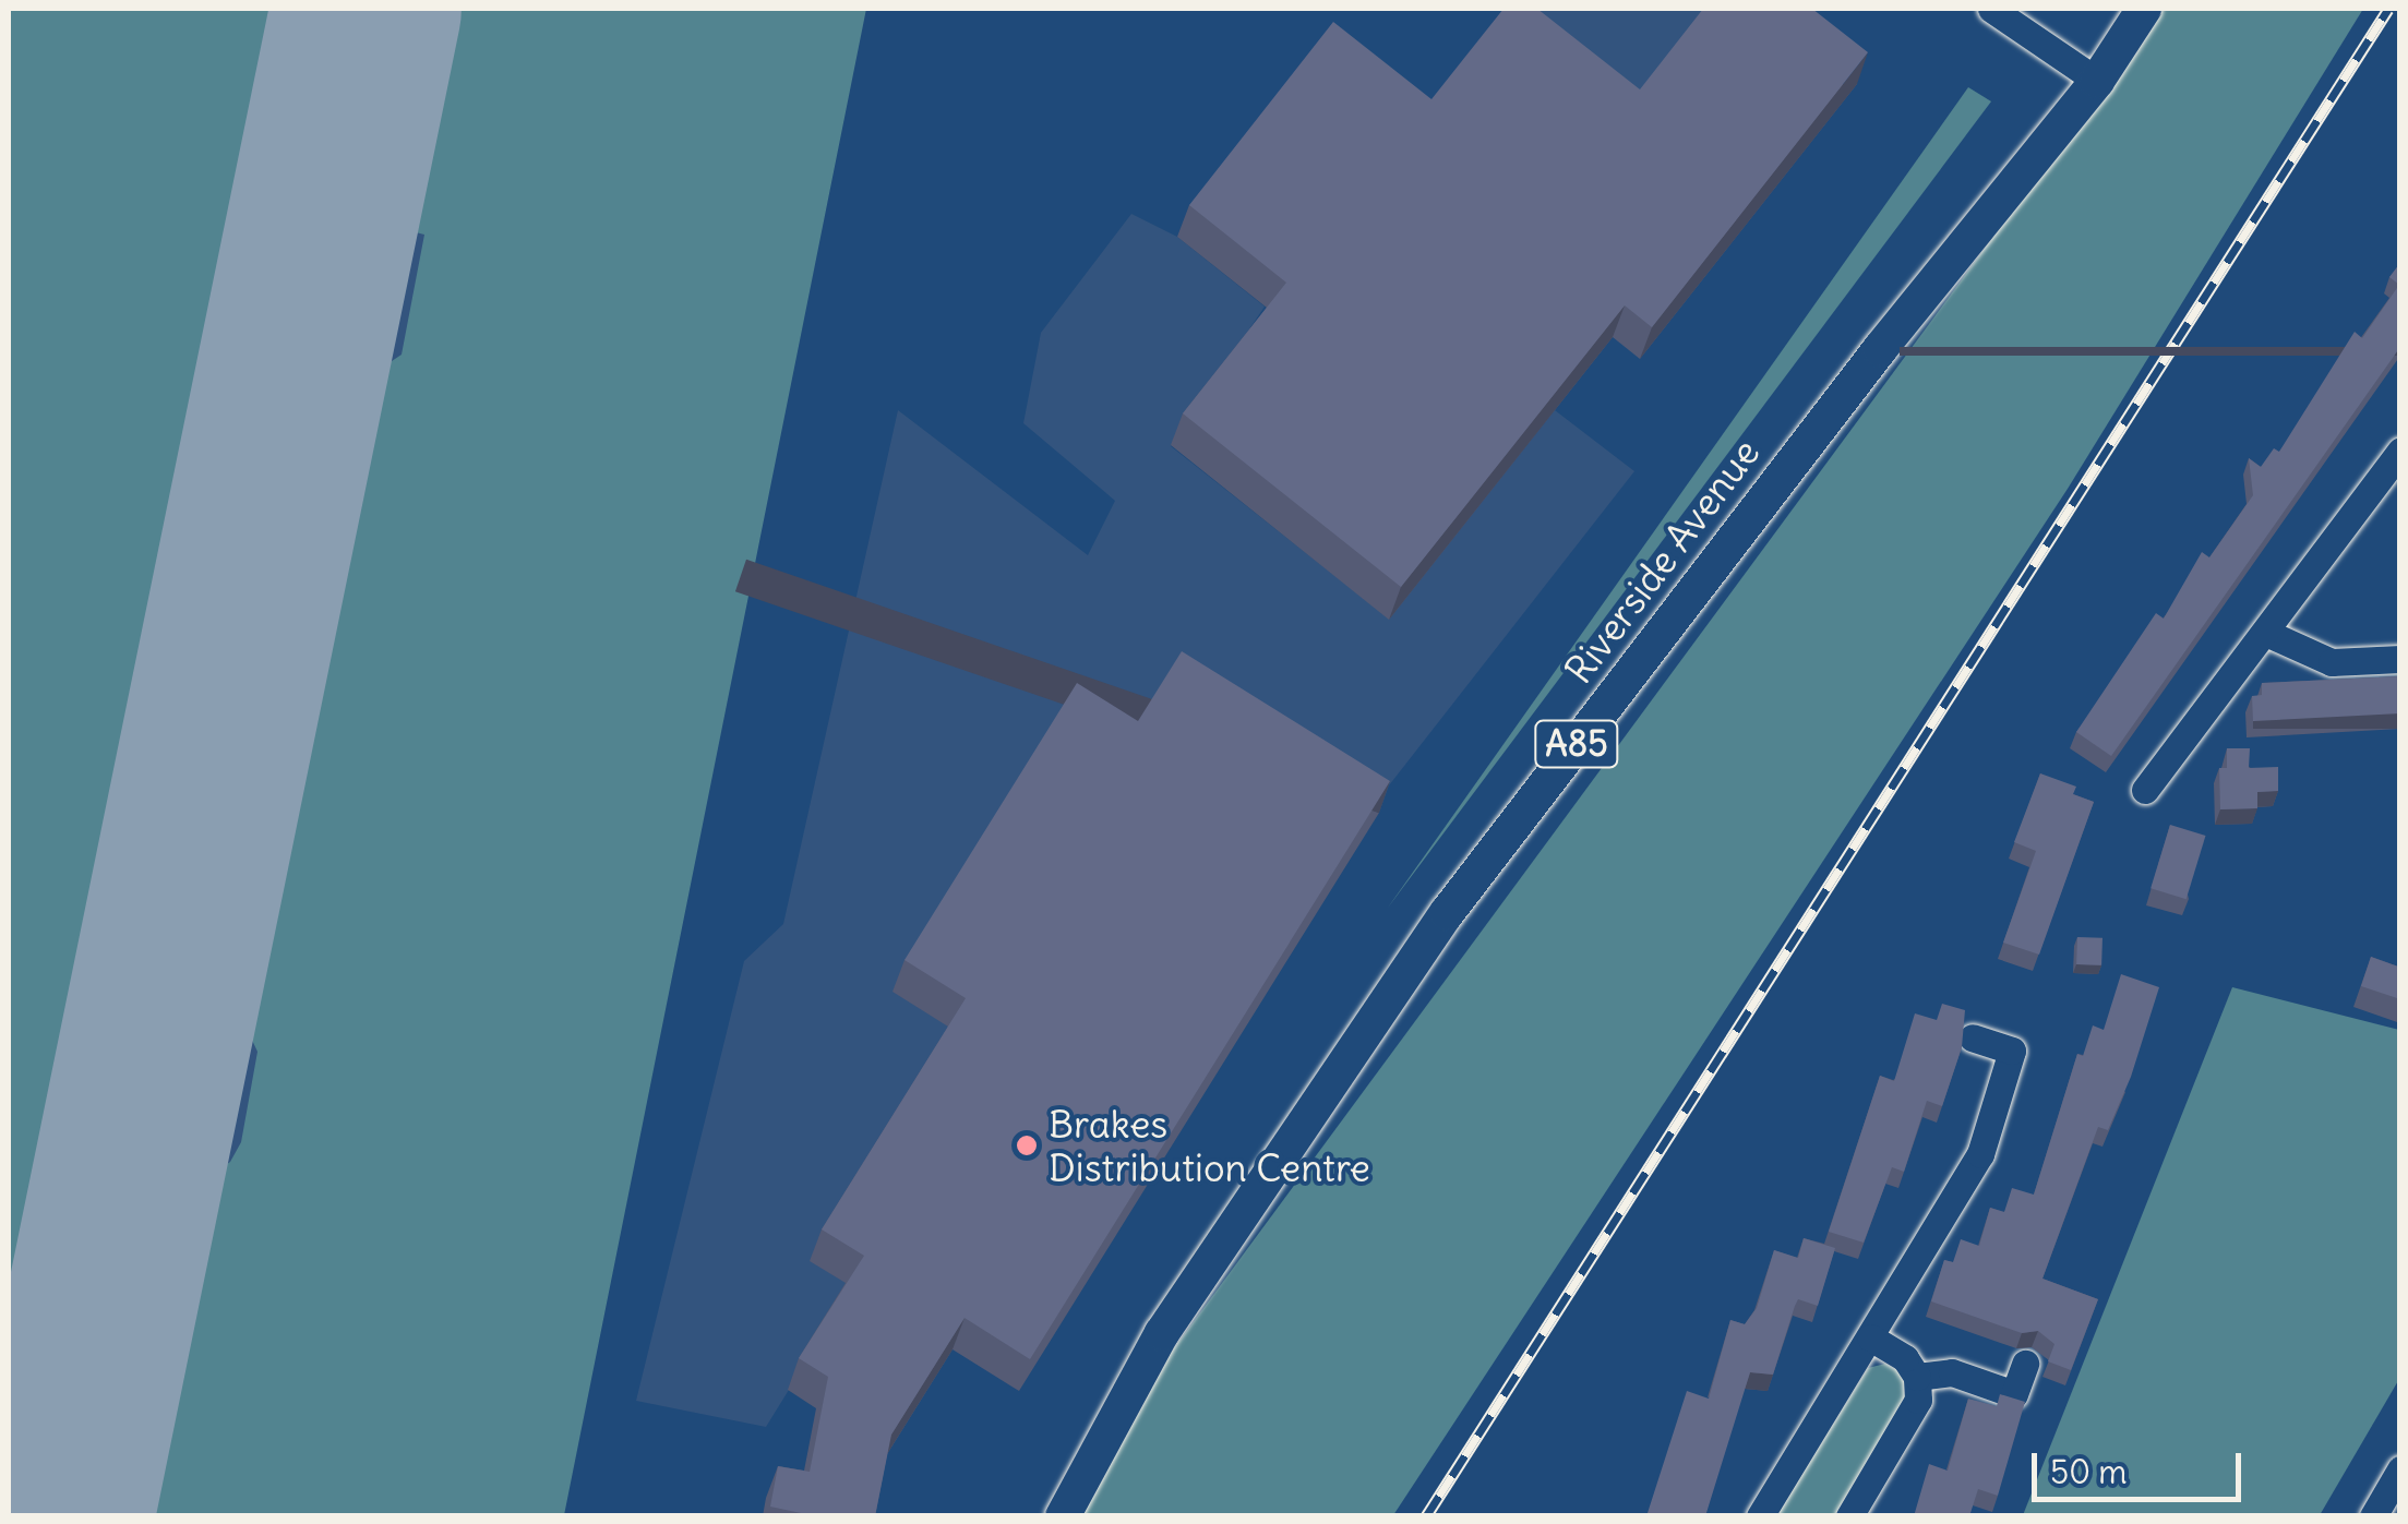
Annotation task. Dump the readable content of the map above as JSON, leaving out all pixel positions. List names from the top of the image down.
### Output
{
  "streets": {
    "main road": ["Riverside Avenue", "A85"]
  },
  "places": ["Brakes Distribution Centre"],
  "scale_bar": "50 m"
}
